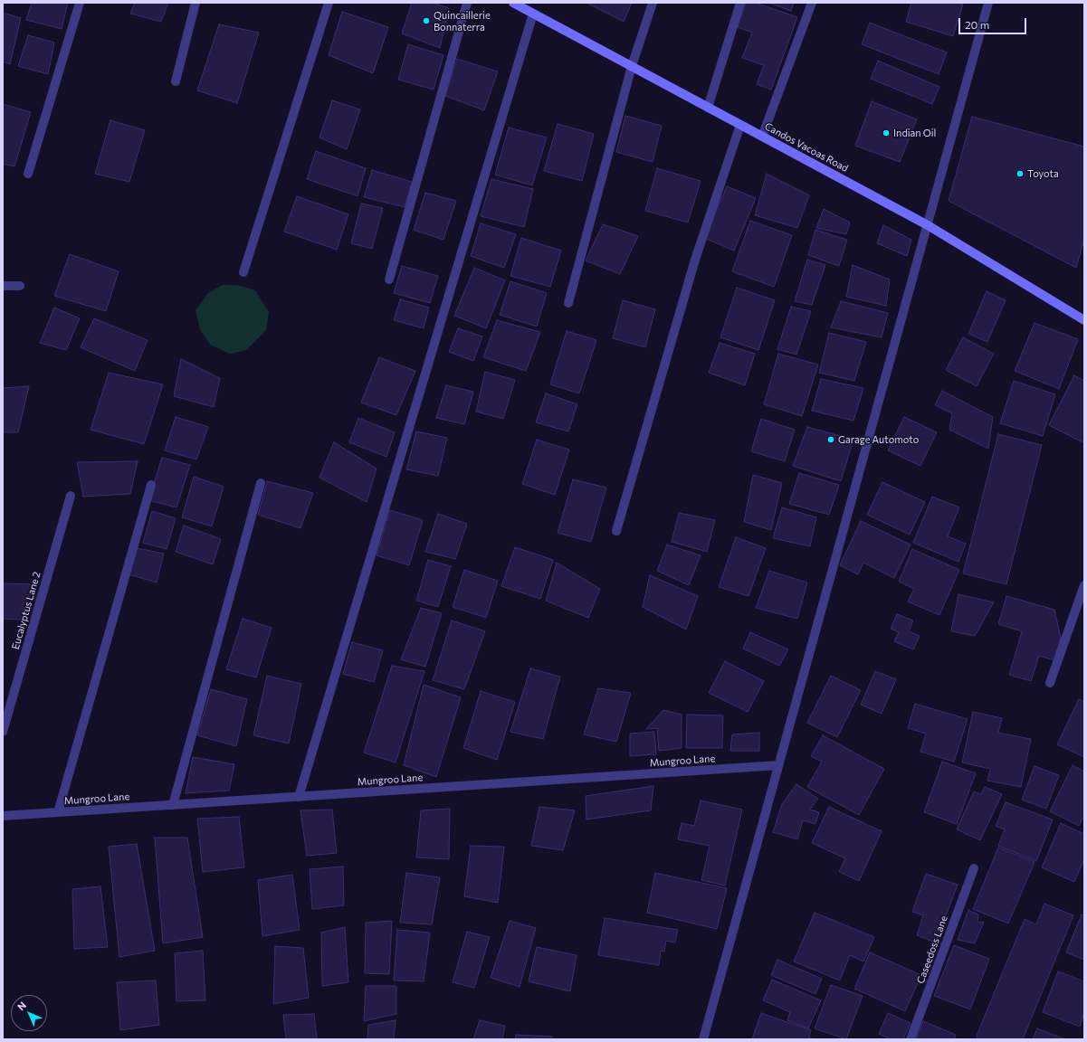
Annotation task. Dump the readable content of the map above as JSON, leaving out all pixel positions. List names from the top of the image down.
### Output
{
  "streets": {
    "main road": ["Candos Vacoas Road"],
    "street": ["Eucalyptus Lane 2", "Mungroo Lane", "Caseedoss Lane"]
  },
  "places": [
    "Quincaillerie Bonnaterra",
    "Indian Oil",
    "Toyota",
    "Garage Automoto"
  ],
  "scale_bar": "20 m",
  "north": "top left"
}
